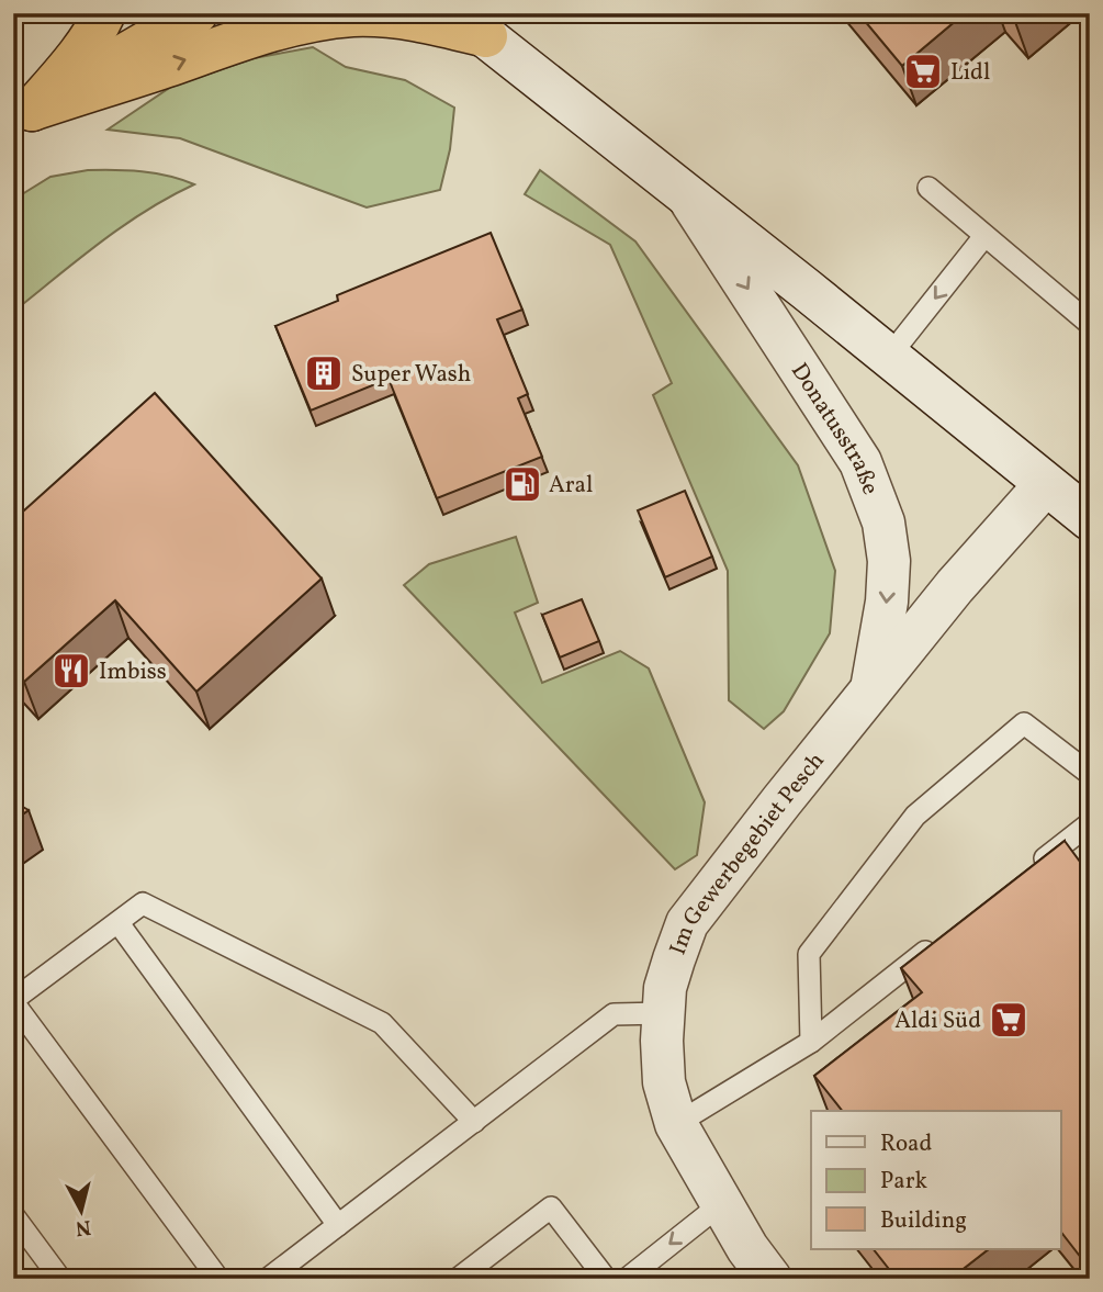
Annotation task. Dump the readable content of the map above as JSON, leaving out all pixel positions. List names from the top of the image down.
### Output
{
  "streets": {
    "street": ["Donatusstraße", "Im Gewerbegebiet Pesch"]
  },
  "crossings": [
    ["Donatusstraße", "Im Gewerbegebiet Pesch"]
  ],
  "one_way": ["Donatusstraße"],
  "places": {
    "supermarket": ["Lidl", "Aldi Süd"],
    "building": ["Super Wash"],
    "fuel station": ["Aral"],
    "restaurant": ["Imbiss"]
  },
  "legend": ["Road", "Park", "Building"],
  "north": "bottom"
}
